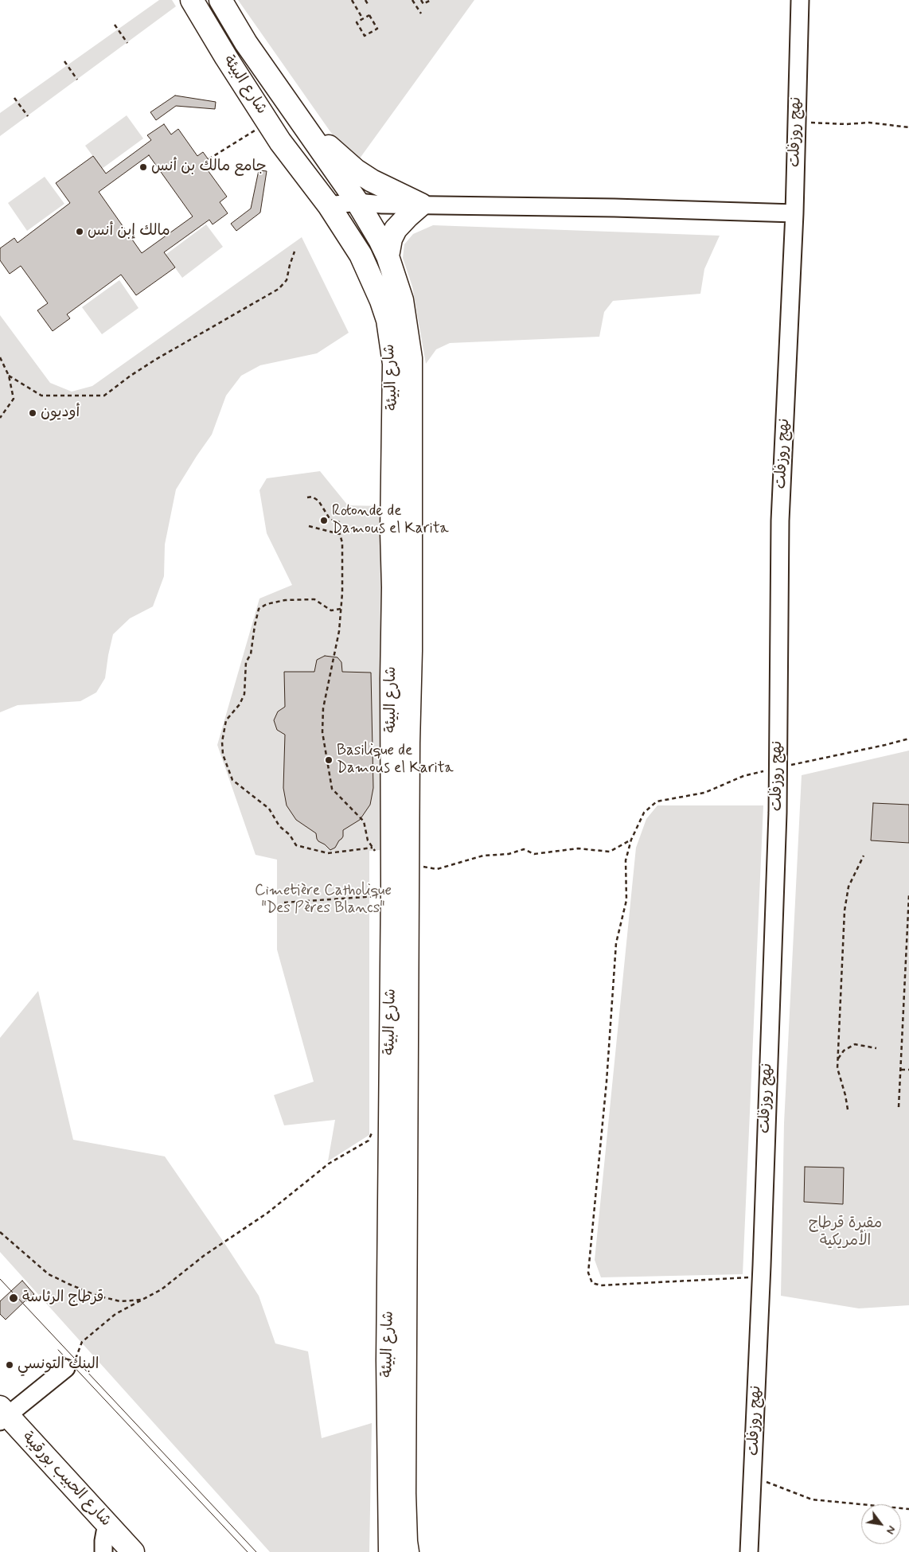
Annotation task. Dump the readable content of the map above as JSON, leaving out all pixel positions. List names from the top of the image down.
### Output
{
  "streets": {
    "main road": ["شارع البيئة", "شارع الحبيب بورقيبة"],
    "street": ["نهج روزفلت"]
  },
  "parks": ["Cimetière Catholique \"Des Pères Blancs\"", "مقبرة قرطاج الأمريكية"],
  "places": [
    "جامع مالك بن أنس",
    "مالك إبن أنس",
    "أوديون",
    "Rotonde de Damous el Karita",
    "Basilique de Damous el Karita",
    "قرطاج الرئاسة",
    "البنك التونسي"
  ],
  "north": "bottom right"
}
